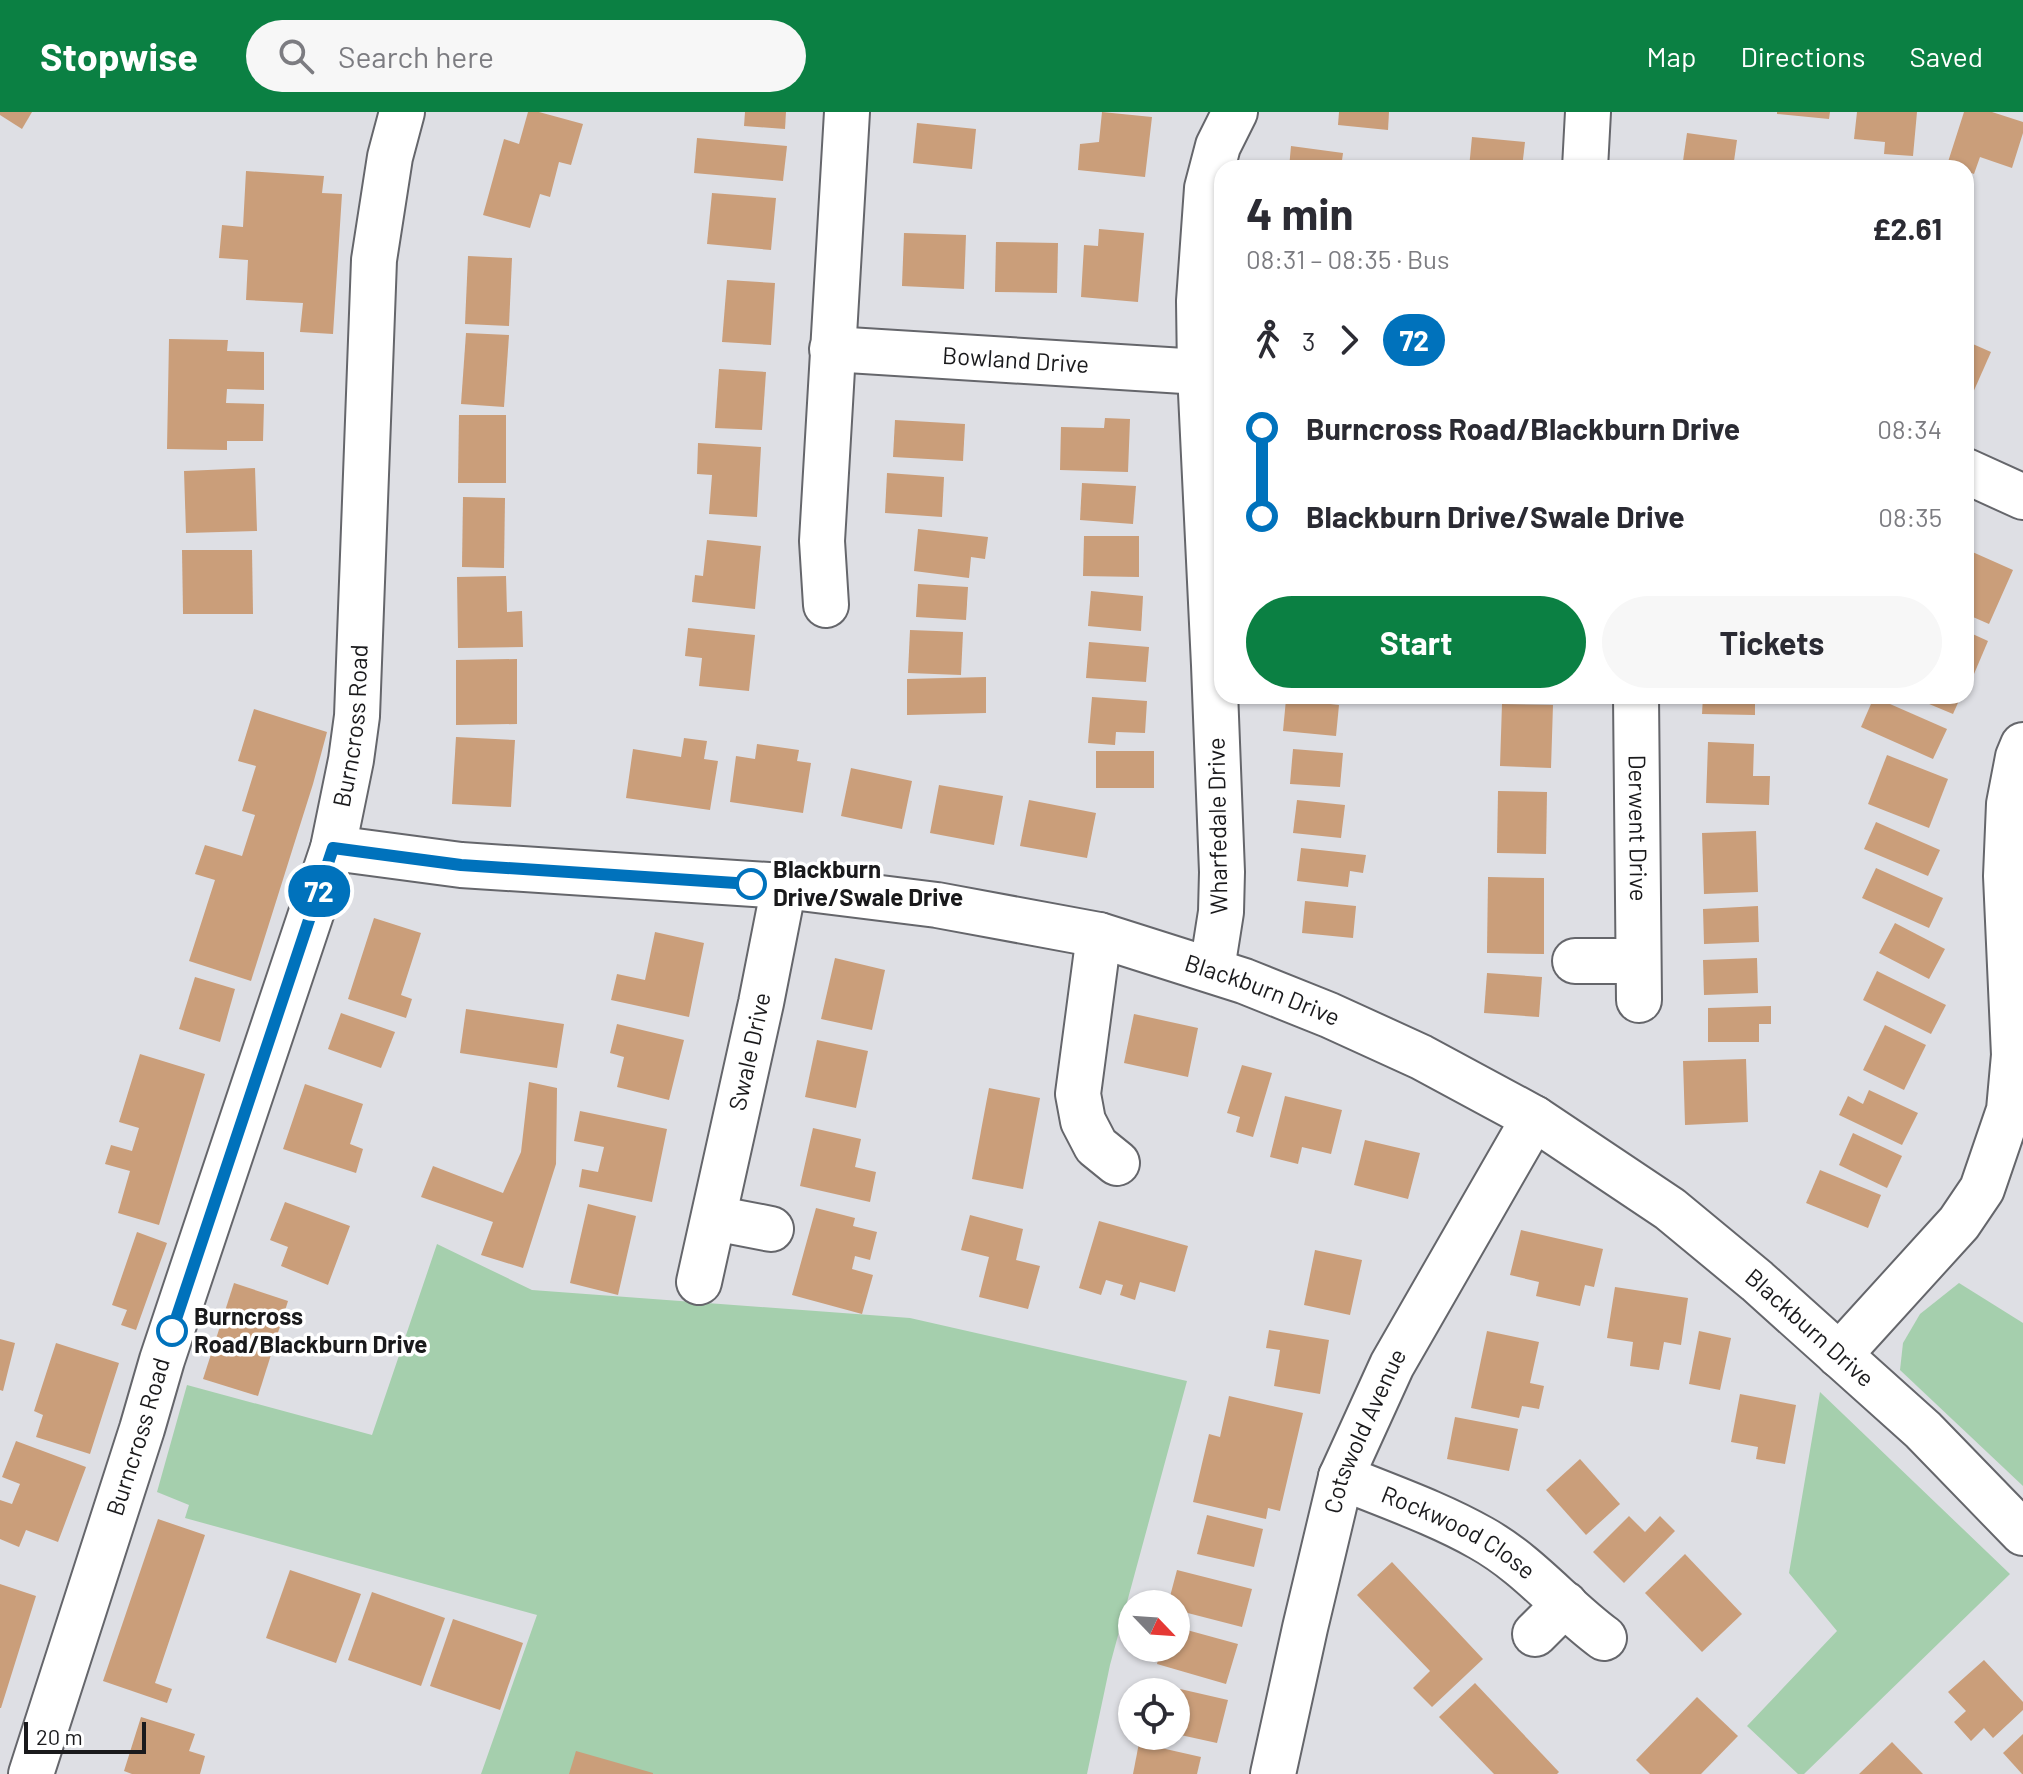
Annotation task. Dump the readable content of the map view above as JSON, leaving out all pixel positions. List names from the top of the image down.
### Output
{
  "streets": {
    "street": [
      "Bowland Drive",
      "Burncross Road",
      "Wharfedale Drive",
      "Derwent Drive",
      "Blackburn Drive",
      "Swale Drive",
      "Cotswold Avenue",
      "Rockwood Close"
    ]
  },
  "crossings": [
    ["Bowland Drive", "Wharfedale Drive"],
    ["Burncross Road", "Blackburn Drive"],
    ["Wharfedale Drive", "Blackburn Drive"],
    ["Blackburn Drive", "Swale Drive"],
    ["Blackburn Drive", "Cotswold Avenue"],
    ["Cotswold Avenue", "Rockwood Close"]
  ],
  "places": ["Blackburn Drive/Swale Drive", "Burncross Road/Blackburn Drive"],
  "lines": ["bus line 72"],
  "scale_bar": "20 m",
  "north": "bottom right",
  "page": {
    "header": "Stopwise",
    "search": "Search here",
    "nav": ["Map", "Directions", "Saved"],
    "on_map": "72",
    "heading": ["4 min", "08:31 – 08:35 · Bus", "£2.61"],
    "legs": ["3", "72"],
    "list": [
      {
        "name": "Burncross Road/Blackburn Drive",
        "value": "08:34"
      },
      {
        "name": "Blackburn Drive/Swale Drive",
        "value": "08:35"
      }
    ],
    "buttons": ["Start", "Tickets"],
    "scale": "20 m"
  }
}
